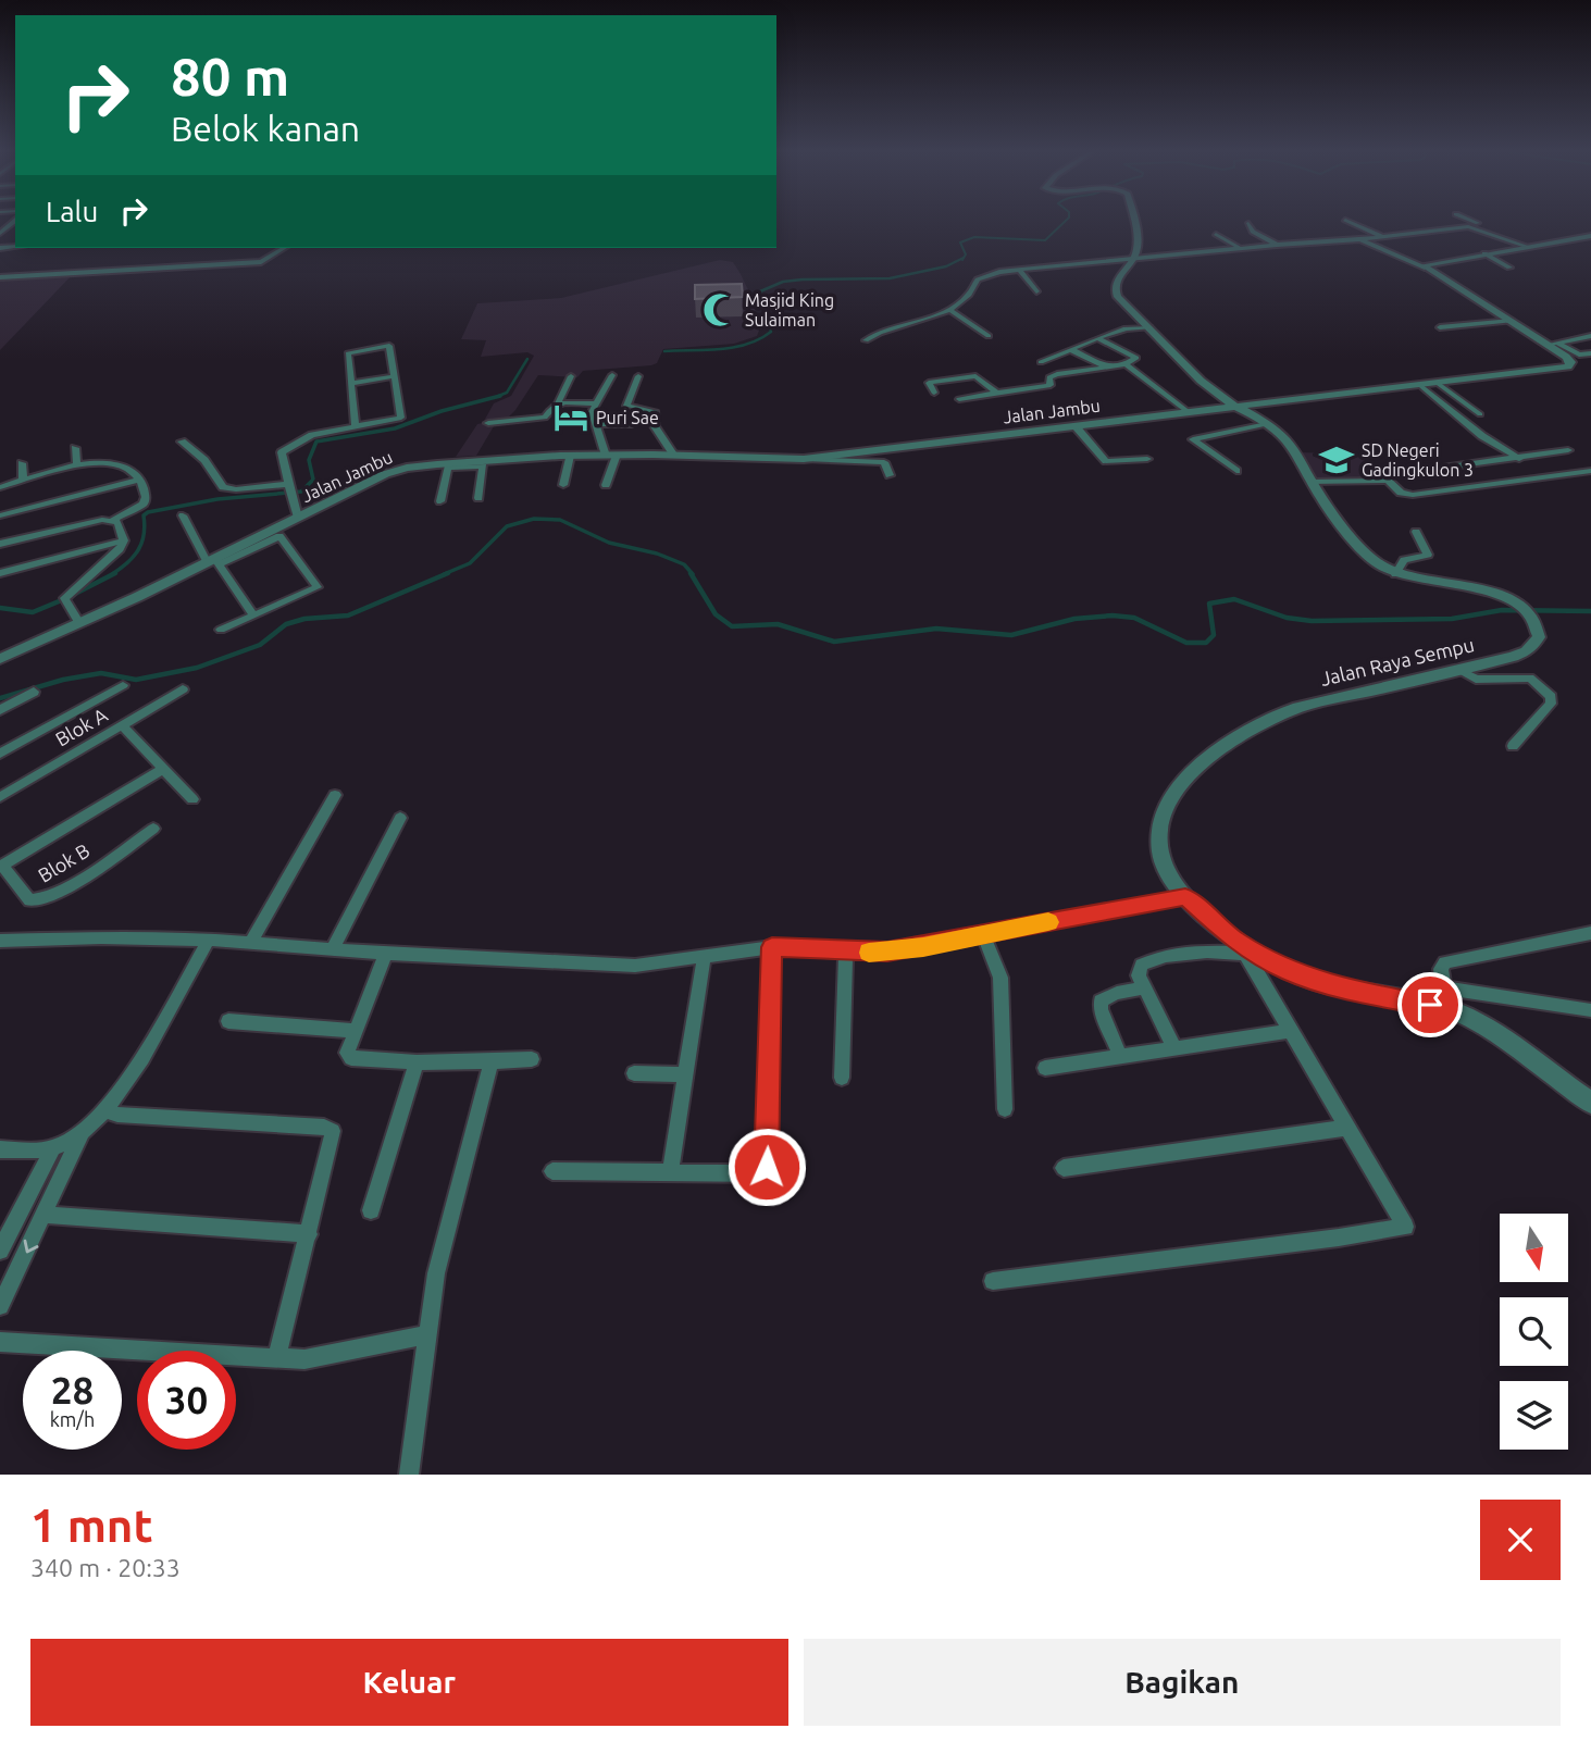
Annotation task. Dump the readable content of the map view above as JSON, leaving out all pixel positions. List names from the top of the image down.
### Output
{
  "streets": {
    "street": [
      "Jalan Jambu",
      "Jalan Raya Sempu",
      "Blok A",
      "Blok B"
    ]
  },
  "crossings": [
    ["Jalan Jambu", "Jalan Raya Sempu"]
  ],
  "places": {
    "mosque": ["Masjid King Sulaiman"],
    "hotel": ["Puri Sae"],
    "school or university": ["SD Negeri Gadingkulon 3"]
  },
  "north": "bottom",
  "page": {
    "turn": ["80 m", "Belok kanan"],
    "then": "Lalu",
    "speed": "28 km/h",
    "limit": "30",
    "heading": ["1 mnt", "340 m · 20:33"],
    "buttons": ["Keluar", "Bagikan"]
  }
}
